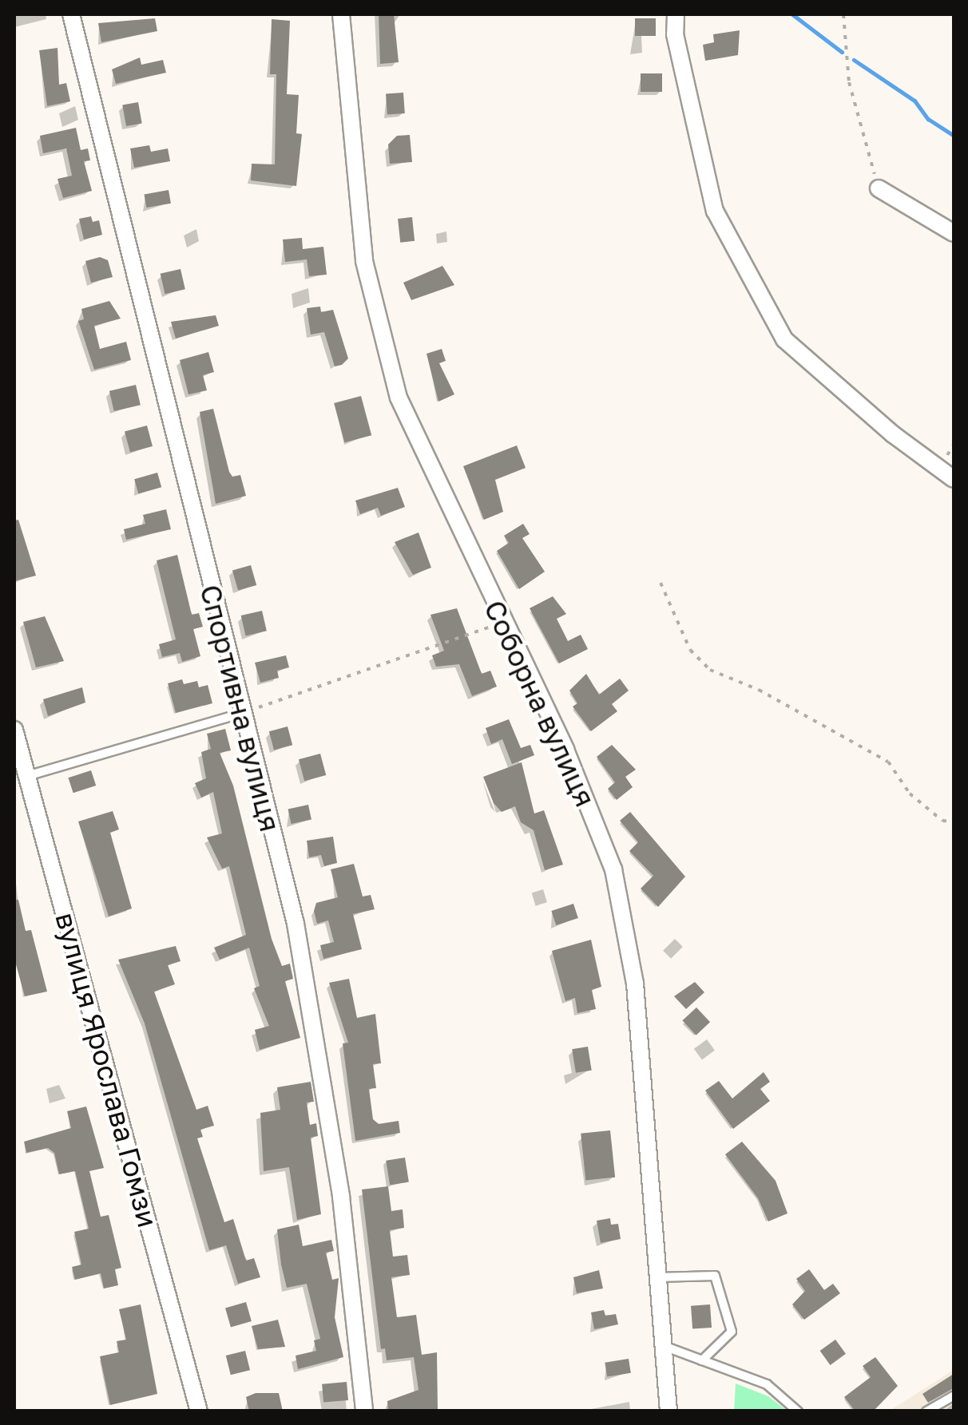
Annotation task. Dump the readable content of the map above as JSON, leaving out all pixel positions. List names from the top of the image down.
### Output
{
  "streets": {
    "street": ["Соборна вулиця", "Спортивна вулиця", "вулиця Ярослава Гомзи"]
  }
}
